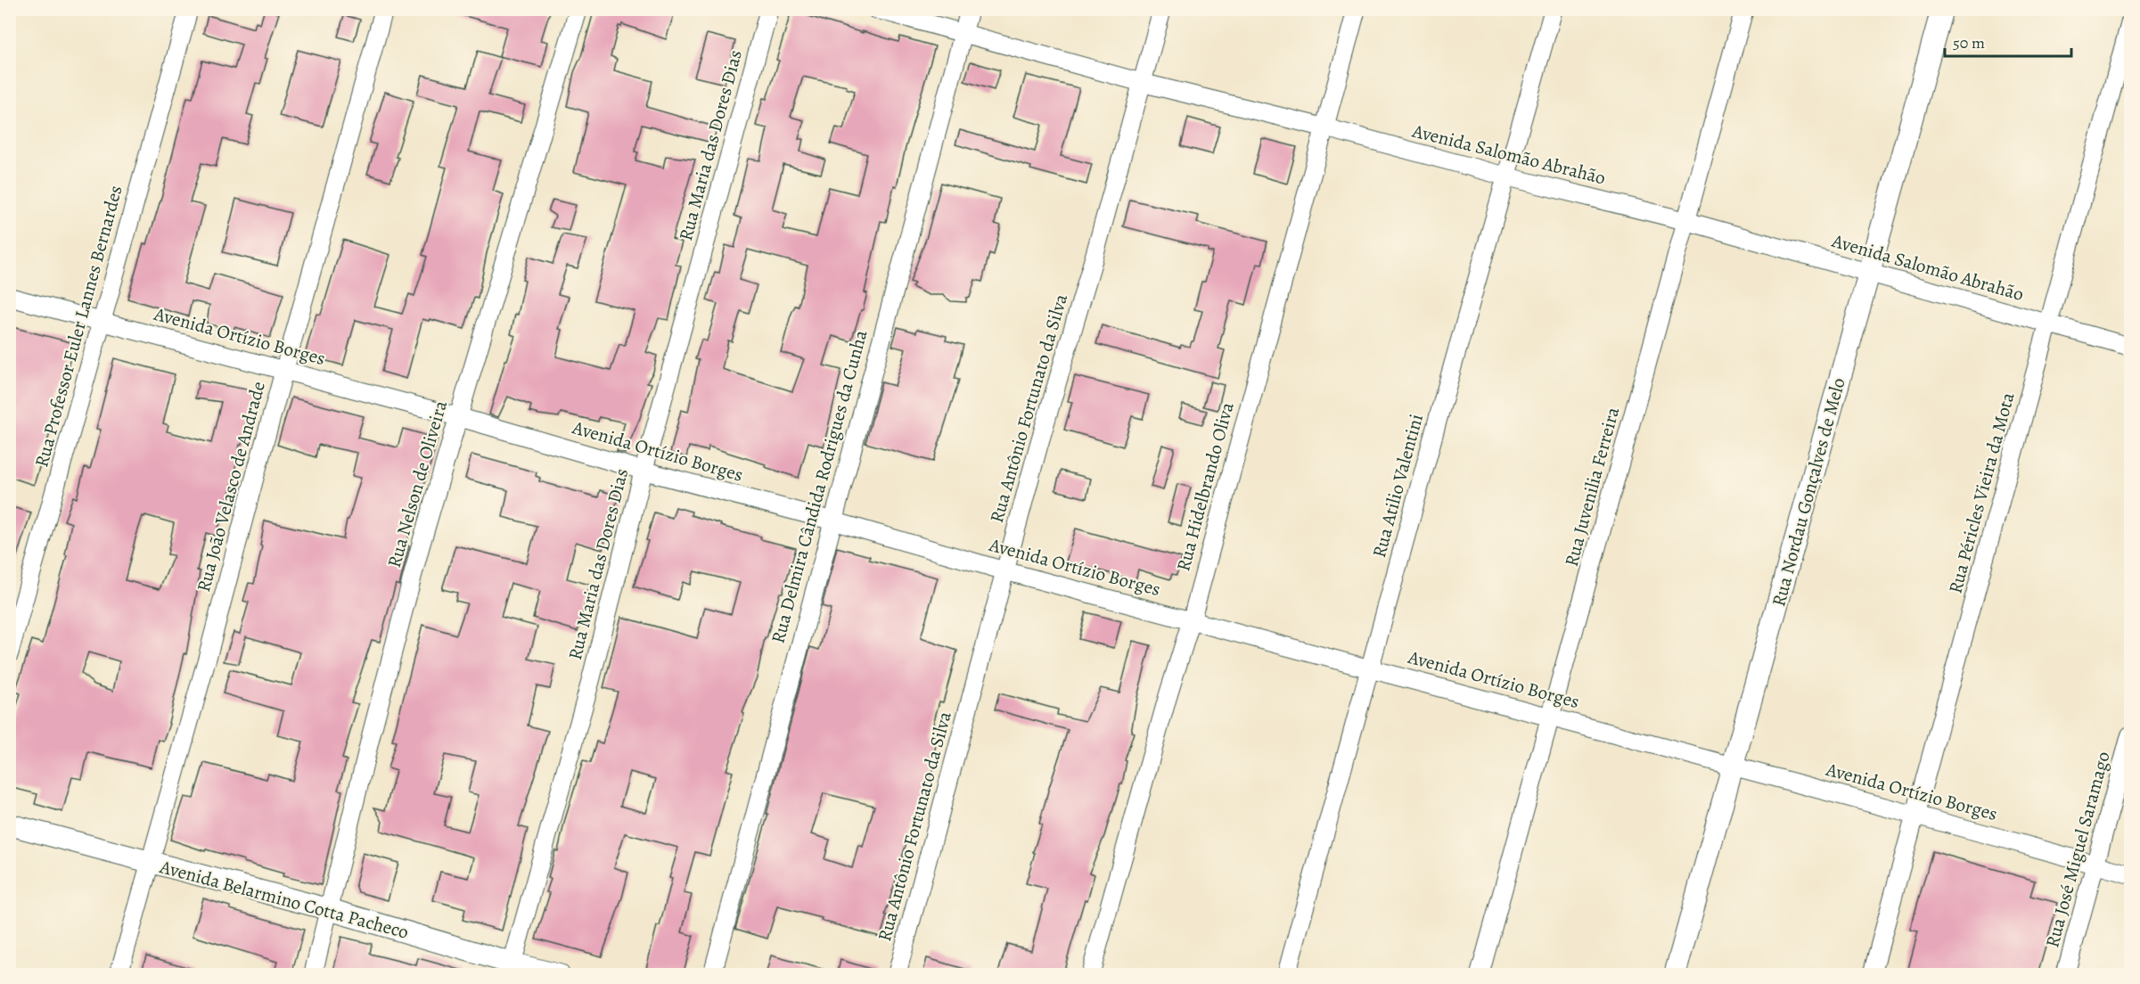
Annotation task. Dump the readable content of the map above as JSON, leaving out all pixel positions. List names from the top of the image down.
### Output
{
  "streets": {
    "street": [
      "Rua Maria das Dores Dias",
      "Avenida Salomão Abrahão",
      "Rua Professor Euler Lannes Bernardes",
      "Avenida Ortízio Borges",
      "Rua Antônio Fortunato da Silva",
      "Rua Nelson de Oliveira",
      "Rua Atilio Valentini",
      "Rua João Velasco de Andrade",
      "Rua Delmira Cândida Rodrigues da Cunha",
      "Rua Hidelbrando Oliva",
      "Rua Juvenilia Ferreira",
      "Rua Nordau Gonçalves de Melo",
      "Rua Péricles Vieira da Mota",
      "Rua José Miguel Saramago",
      "Avenida Belarmino Cotta Pacheco"
    ]
  },
  "crossings": [
    ["Rua Maria das Dores Dias", "Avenida Ortízio Borges"],
    ["Rua Maria das Dores Dias", "Avenida Belarmino Cotta Pacheco"],
    ["Avenida Salomão Abrahão", "Rua Antônio Fortunato da Silva"],
    ["Avenida Salomão Abrahão", "Rua Atilio Valentini"],
    ["Avenida Salomão Abrahão", "Rua Delmira Cândida Rodrigues da Cunha"],
    ["Avenida Salomão Abrahão", "Rua Hidelbrando Oliva"],
    ["Avenida Salomão Abrahão", "Rua Juvenilia Ferreira"],
    ["Avenida Salomão Abrahão", "Rua Nordau Gonçalves de Melo"],
    ["Avenida Salomão Abrahão", "Rua Péricles Vieira da Mota"],
    ["Rua Professor Euler Lannes Bernardes", "Avenida Ortízio Borges"],
    ["Avenida Ortízio Borges", "Rua Antônio Fortunato da Silva"],
    ["Avenida Ortízio Borges", "Rua Nelson de Oliveira"],
    ["Avenida Ortízio Borges", "Rua Atilio Valentini"],
    ["Avenida Ortízio Borges", "Rua João Velasco de Andrade"],
    ["Avenida Ortízio Borges", "Rua Delmira Cândida Rodrigues da Cunha"],
    ["Avenida Ortízio Borges", "Rua Hidelbrando Oliva"],
    ["Avenida Ortízio Borges", "Rua Juvenilia Ferreira"],
    ["Avenida Ortízio Borges", "Rua Nordau Gonçalves de Melo"],
    ["Avenida Ortízio Borges", "Rua Péricles Vieira da Mota"],
    ["Avenida Ortízio Borges", "Rua José Miguel Saramago"],
    ["Rua Nelson de Oliveira", "Avenida Belarmino Cotta Pacheco"],
    ["Rua João Velasco de Andrade", "Avenida Belarmino Cotta Pacheco"]
  ],
  "scale_bar": "50 m"
}
